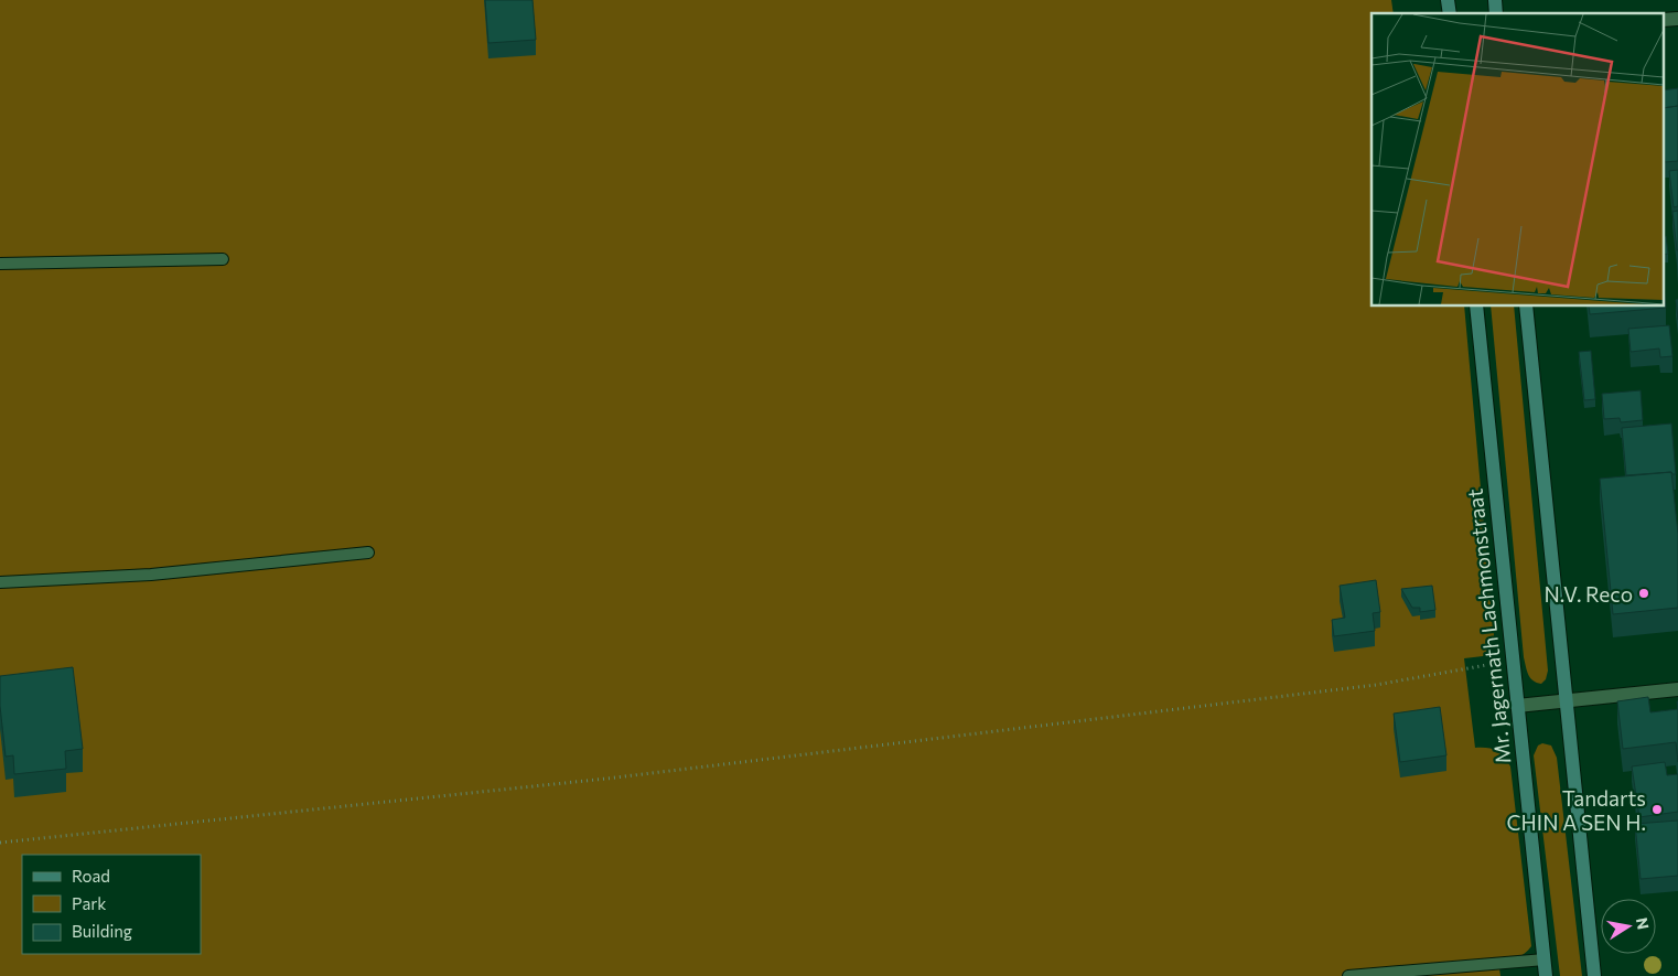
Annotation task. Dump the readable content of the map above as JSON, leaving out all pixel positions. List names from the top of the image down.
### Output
{
  "streets": {
    "main road": ["Mr. Jagernath Lachmonstraat"]
  },
  "places": ["N.V. Reco", "Tandarts CHIN A SEN H."],
  "legend": ["Road", "Park", "Building"],
  "north": "right"
}
